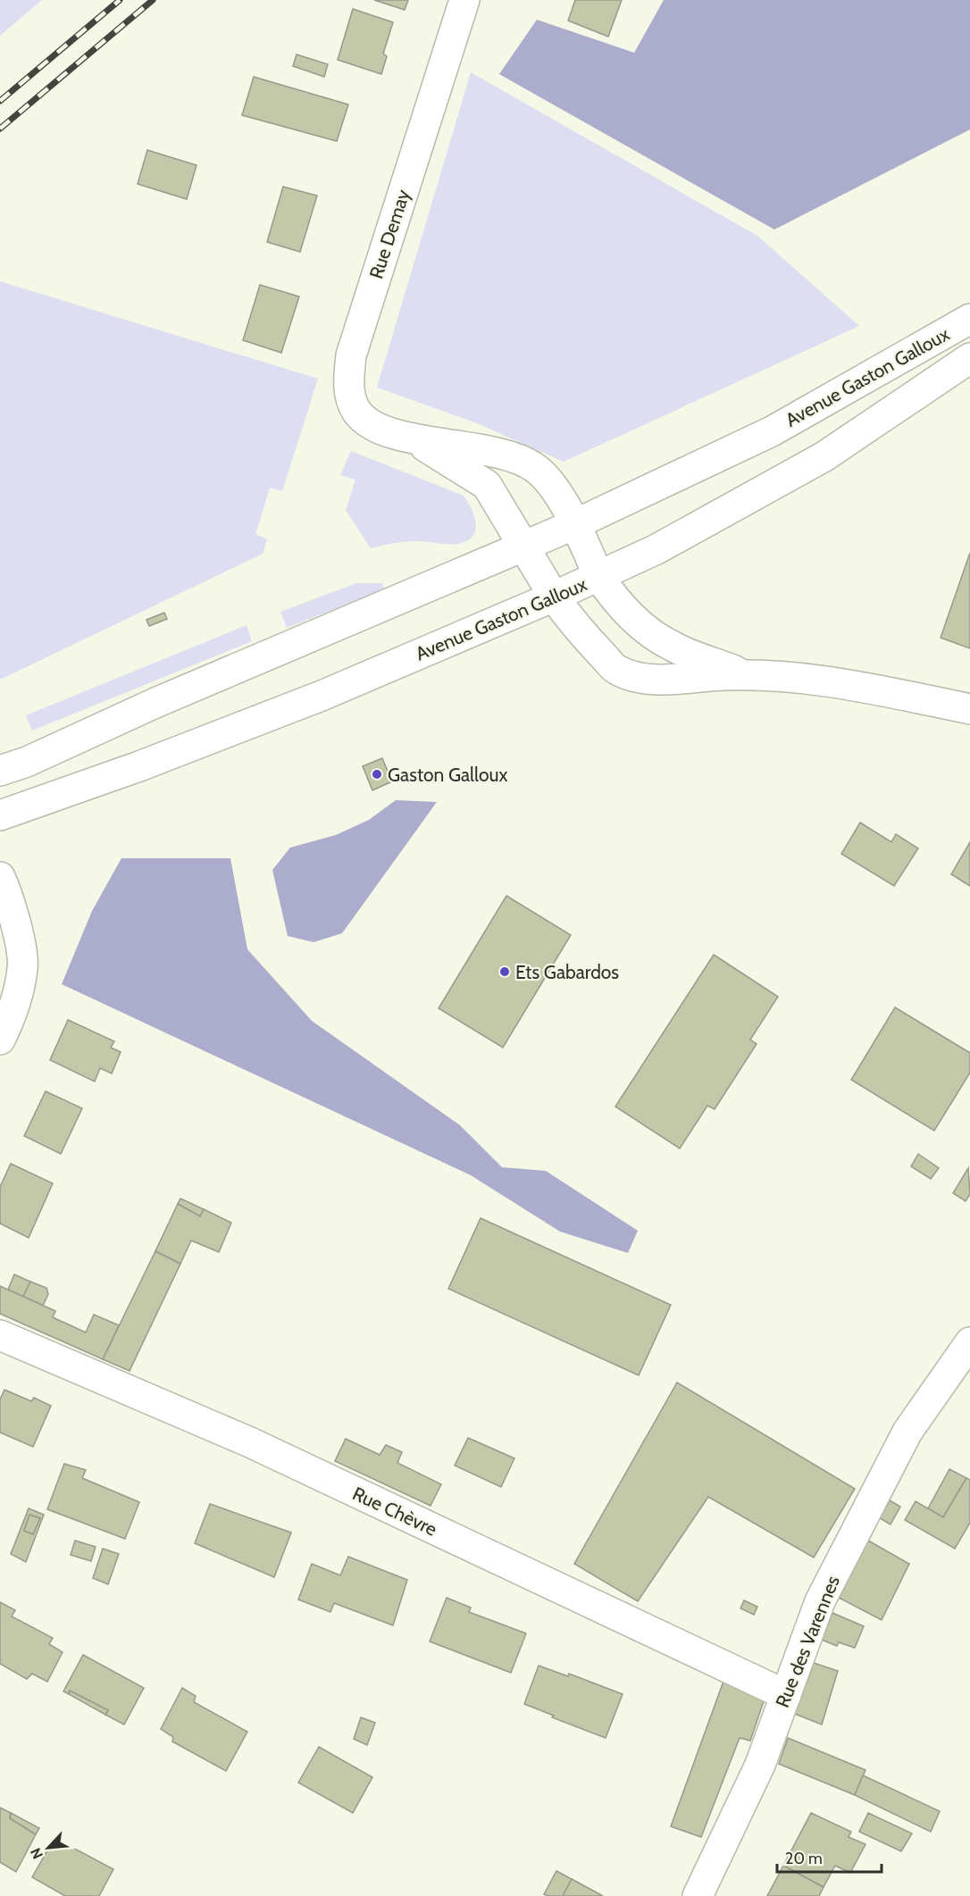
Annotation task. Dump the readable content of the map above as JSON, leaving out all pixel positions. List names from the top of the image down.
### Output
{
  "streets": {
    "street": [
      "Rue Demay",
      "Avenue Gaston Galloux",
      "Rue Chèvre",
      "Rue des Varennes"
    ]
  },
  "crossings": [
    ["Rue Demay", "Avenue Gaston Galloux"],
    ["Rue Chèvre", "Rue des Varennes"]
  ],
  "places": ["Gaston Galloux", "Ets Gabardos"],
  "scale_bar": "20 m",
  "north": "bottom left"
}
